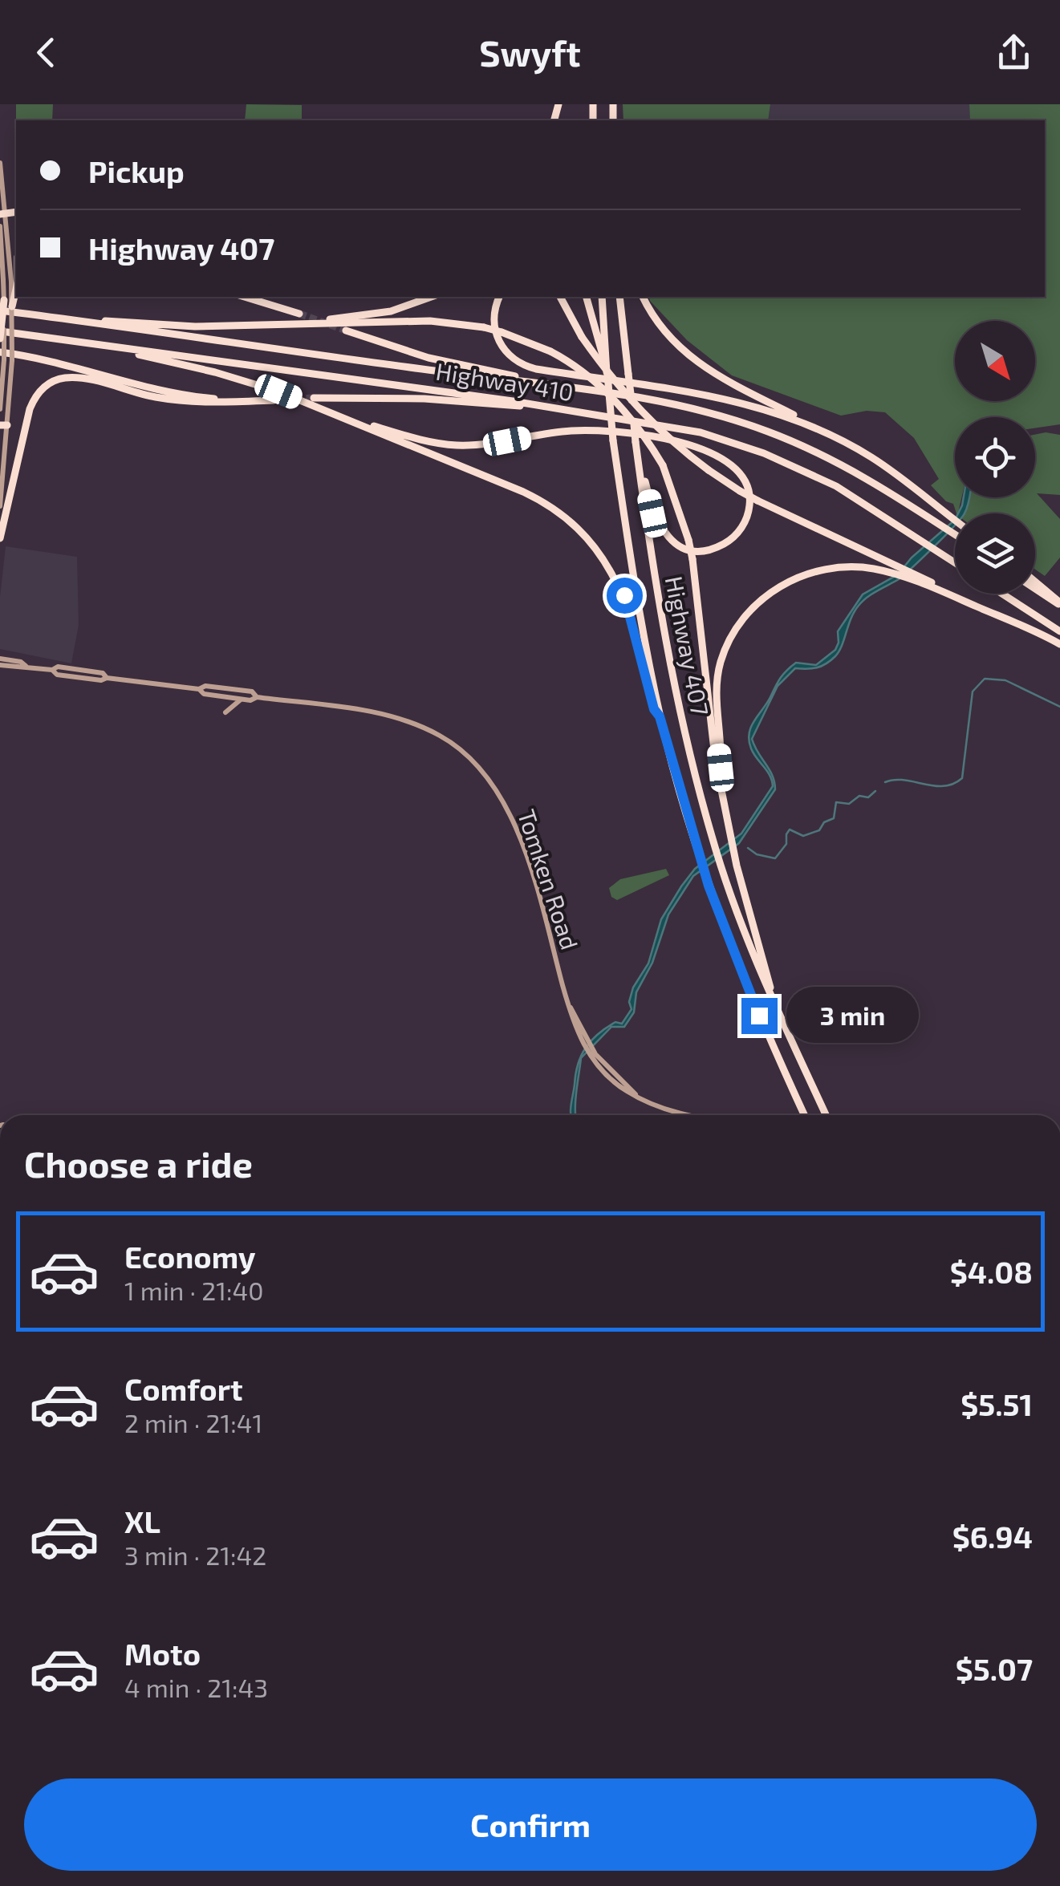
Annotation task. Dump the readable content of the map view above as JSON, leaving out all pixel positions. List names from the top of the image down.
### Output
{
  "streets": {
    "highway": ["Highway 410", "Highway 407"],
    "main road": ["Tomken Road"]
  },
  "north": "bottom right",
  "page": {
    "header": "Swyft",
    "banner": ["Pickup", "Highway 407"],
    "bubble": "3 min",
    "heading": "Choose a ride",
    "list": [
      {
        "name": "Economy",
        "note": "1 min · 21:40",
        "value": "$4.08"
      },
      {
        "name": "Comfort",
        "note": "2 min · 21:41",
        "value": "$5.51"
      },
      {
        "name": "XL",
        "note": "3 min · 21:42",
        "value": "$6.94"
      },
      {
        "name": "Moto",
        "note": "4 min · 21:43",
        "value": "$5.07"
      }
    ],
    "buttons": "Confirm"
  }
}
